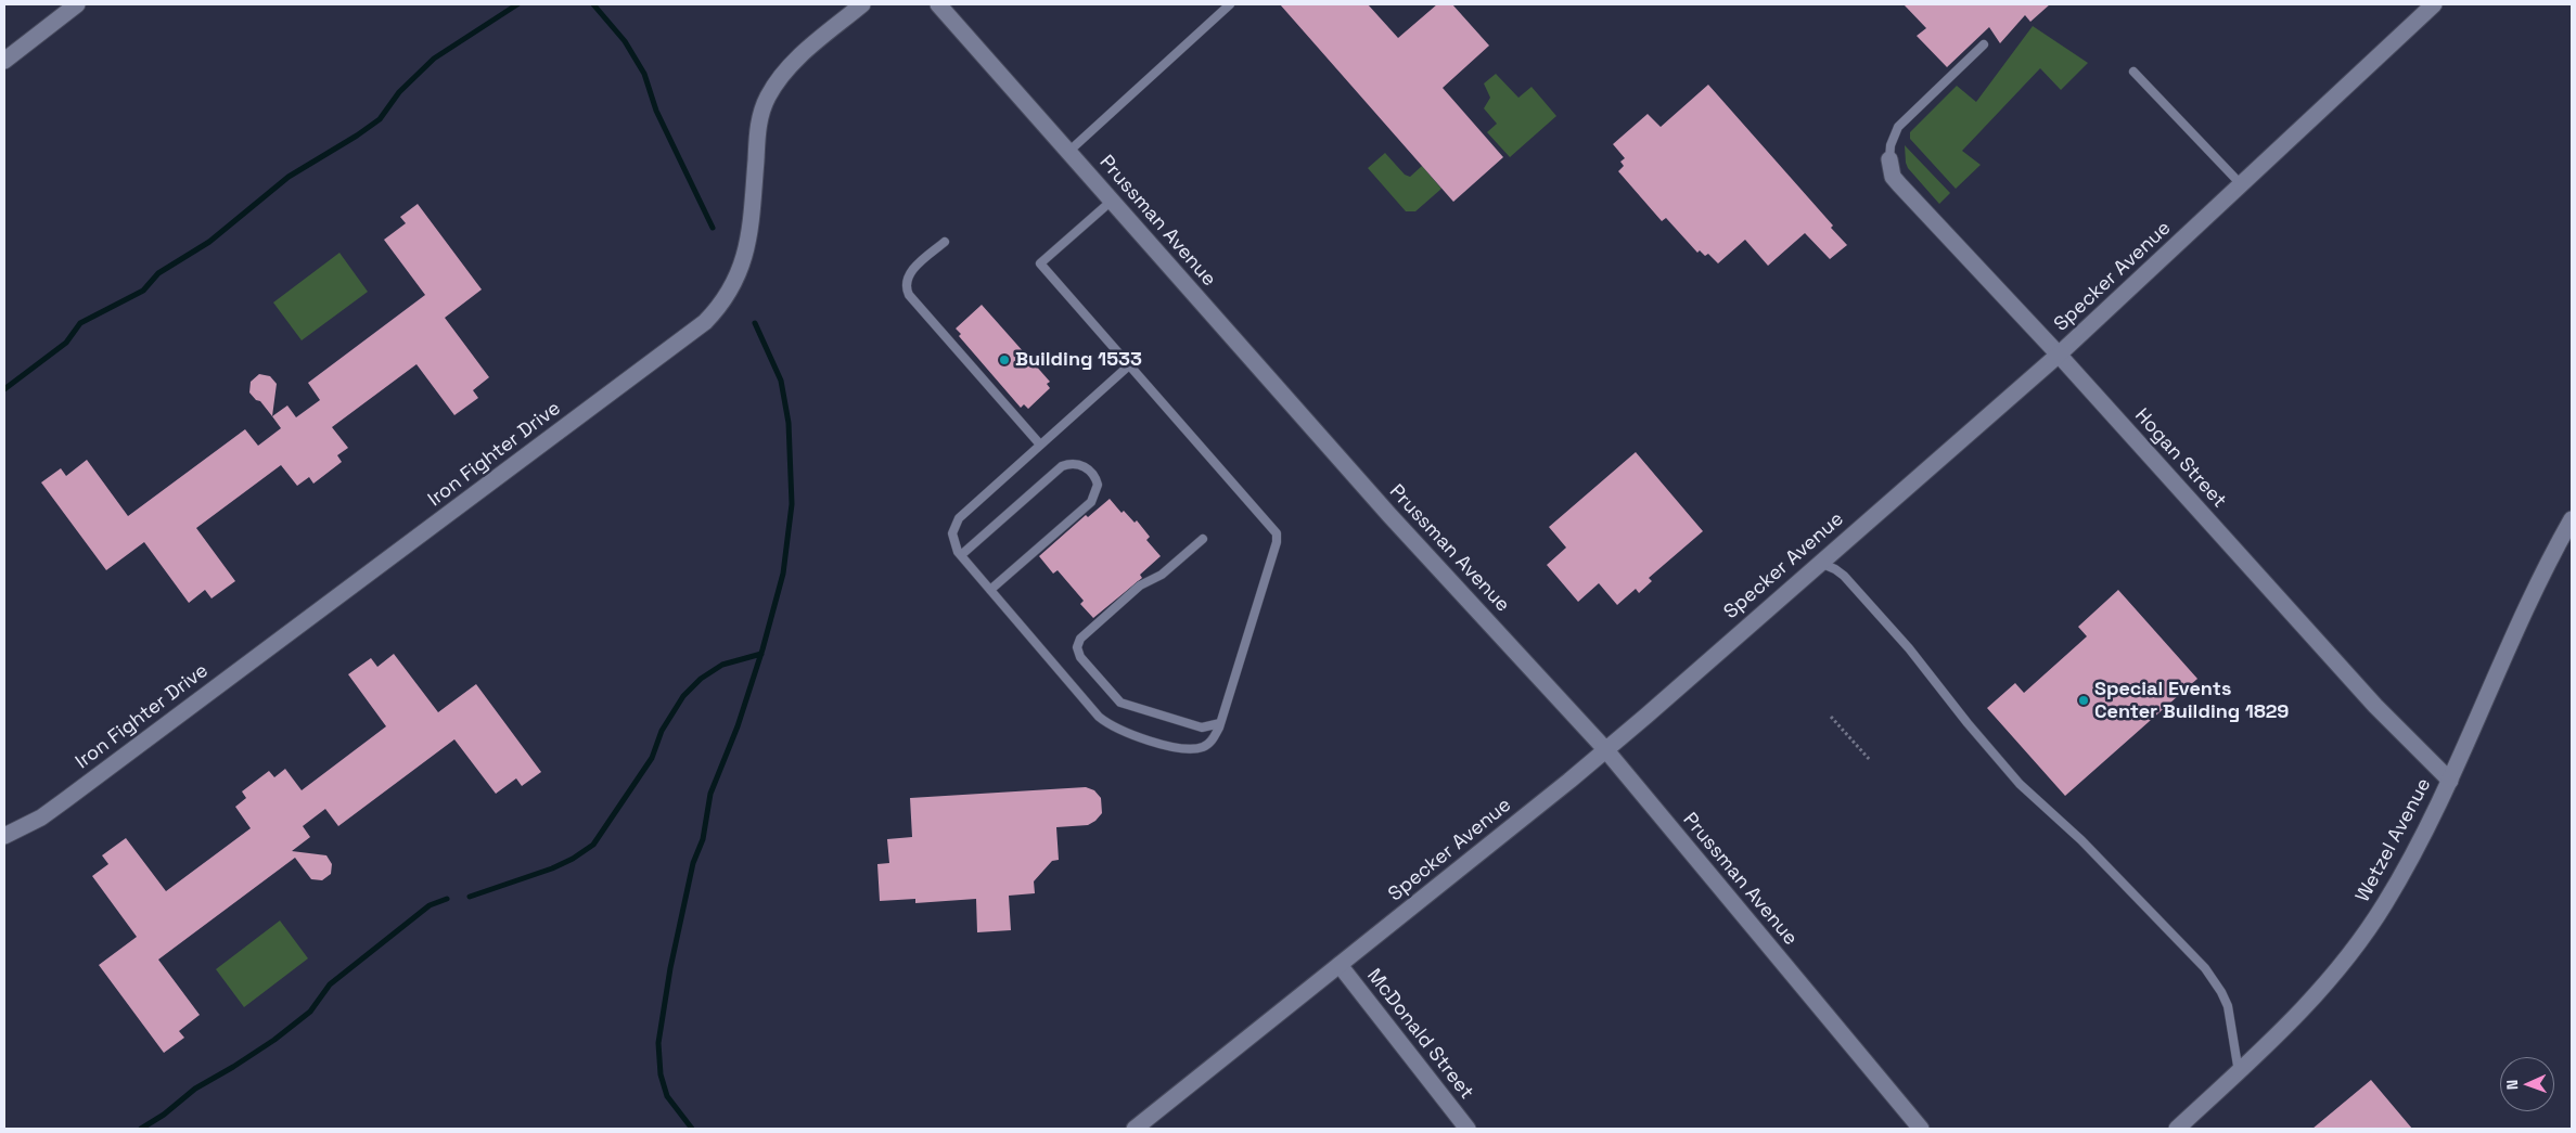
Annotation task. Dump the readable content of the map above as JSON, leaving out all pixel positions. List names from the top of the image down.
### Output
{
  "streets": {
    "street": [
      "Prussman Avenue",
      "Specker Avenue",
      "Iron Fighter Drive",
      "Hogan Street",
      "Wetzel Avenue",
      "McDonald Street"
    ]
  },
  "crossings": [
    ["Prussman Avenue", "Specker Avenue"],
    ["Specker Avenue", "Hogan Street"],
    ["Specker Avenue", "McDonald Street"],
    ["Hogan Street", "Wetzel Avenue"]
  ],
  "places": ["Building 1533", "Special Events Center Building 1829"],
  "north": "left"
}
